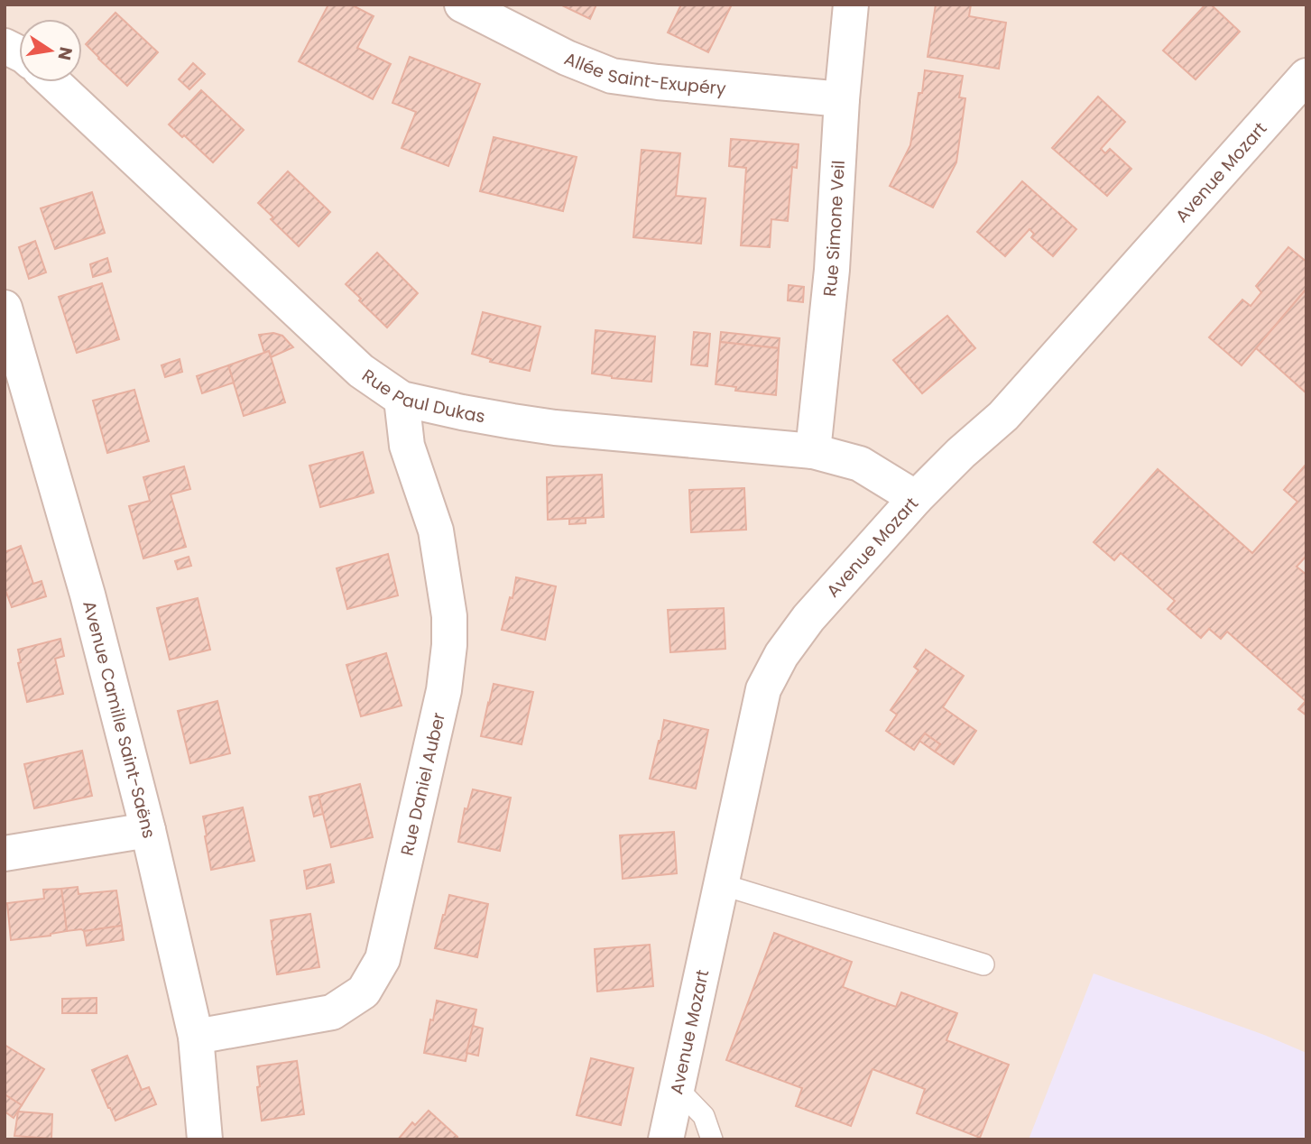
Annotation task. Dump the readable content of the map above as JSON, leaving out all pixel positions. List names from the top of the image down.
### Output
{
  "streets": {
    "street": [
      "Allée Saint-Exupéry",
      "Avenue Mozart",
      "Rue Simone Veil",
      "Rue Paul Dukas",
      "Avenue Camille Saint-Saëns",
      "Rue Daniel Auber"
    ]
  },
  "crossings": [
    ["Allée Saint-Exupéry", "Rue Simone Veil"],
    ["Avenue Mozart", "Rue Paul Dukas"],
    ["Rue Simone Veil", "Rue Paul Dukas"],
    ["Rue Paul Dukas", "Rue Daniel Auber"],
    ["Avenue Camille Saint-Saëns", "Rue Daniel Auber"]
  ],
  "north": "right"
}
